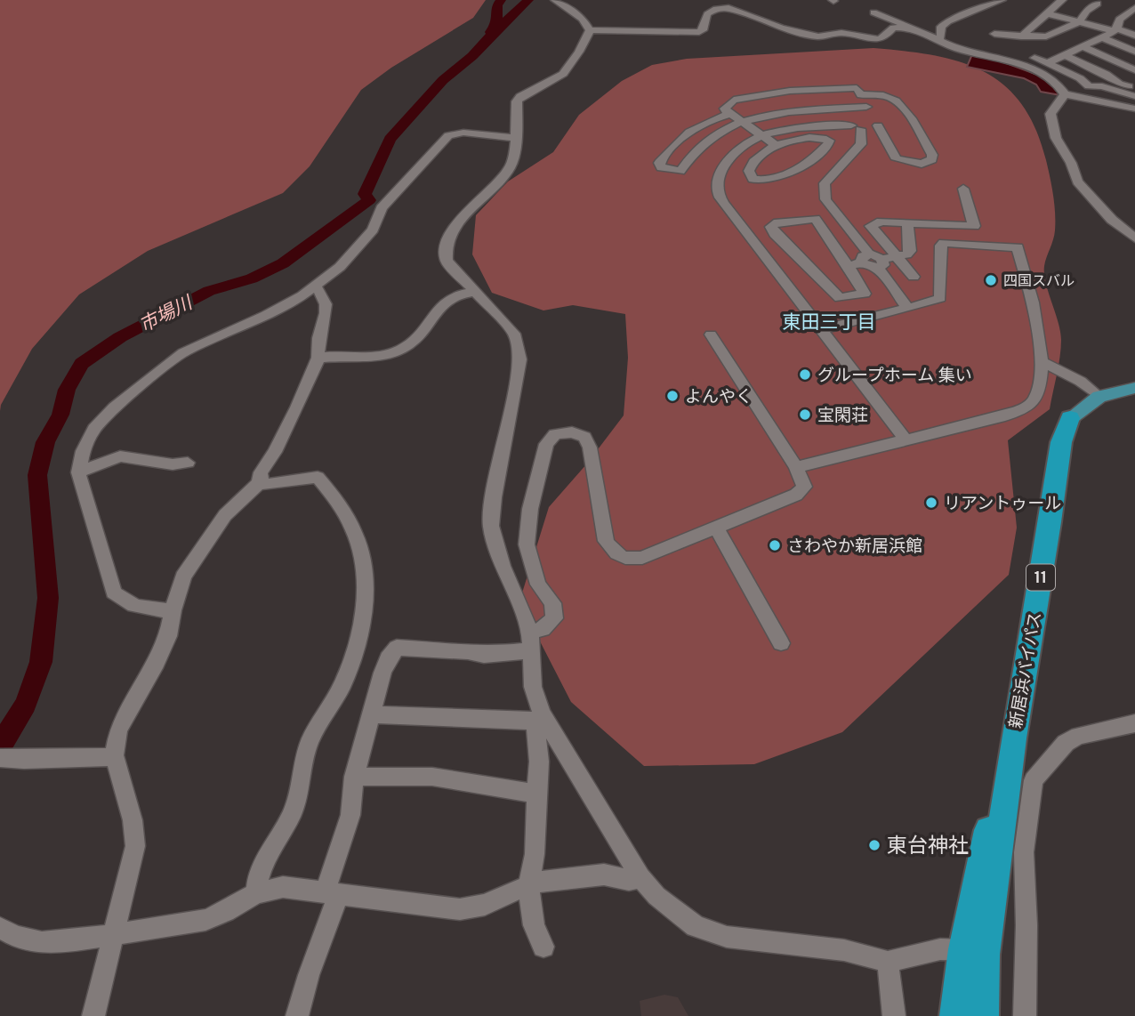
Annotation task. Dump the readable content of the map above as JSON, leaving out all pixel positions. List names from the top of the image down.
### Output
{
  "streets": {
    "highway": ["11", "新居浜バイパス"]
  },
  "districts": ["東田三丁目"],
  "water": ["市場川"],
  "places": [
    "四国スバル",
    "グループホーム 集い",
    "よんやく",
    "宝閑荘",
    "リアントゥール",
    "さわやか新居浜館",
    "東台神社"
  ]
}
